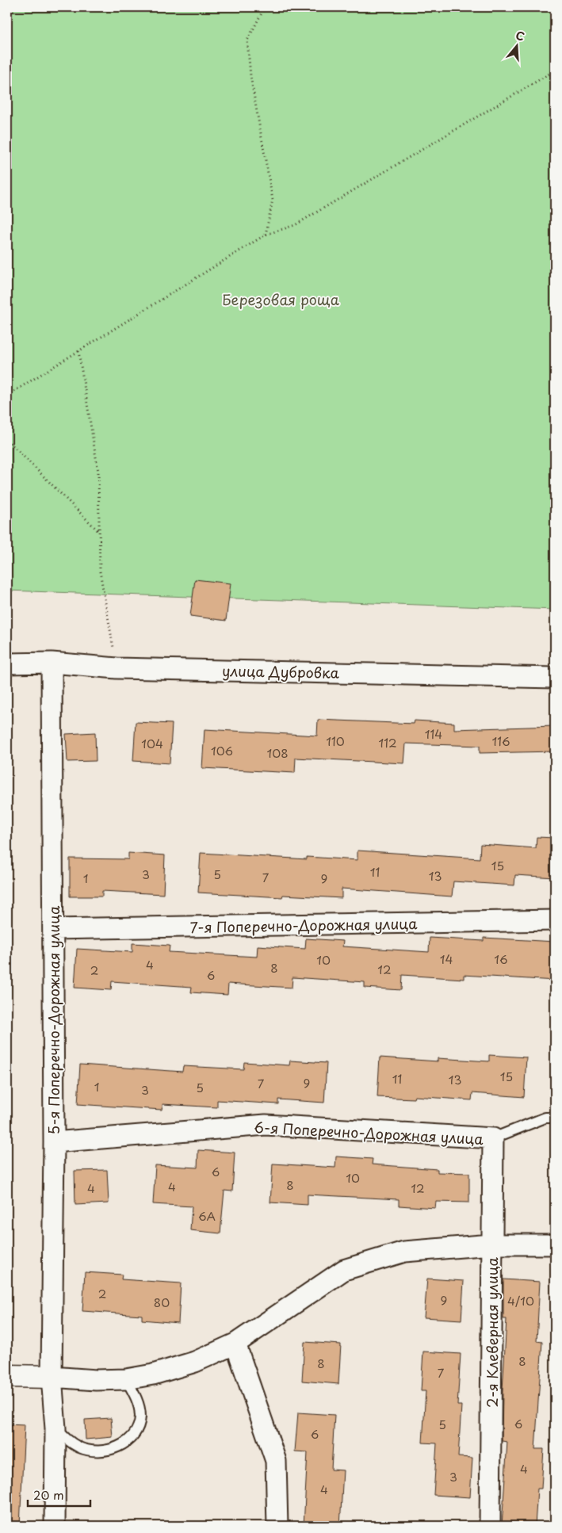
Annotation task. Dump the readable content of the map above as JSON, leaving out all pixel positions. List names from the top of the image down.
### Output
{
  "streets": {
    "street": [
      "улица Дубровка",
      "7-я Поперечно-Дорожная улица",
      "5-я Поперечно-Дорожная улица",
      "6-я Поперечно-Дорожная улица",
      "2-я Клеверная улица"
    ]
  },
  "crossings": [
    ["улица Дубровка", "5-я Поперечно-Дорожная улица"],
    ["7-я Поперечно-Дорожная улица", "5-я Поперечно-Дорожная улица"],
    ["5-я Поперечно-Дорожная улица", "6-я Поперечно-Дорожная улица"],
    ["6-я Поперечно-Дорожная улица", "2-я Клеверная улица"]
  ],
  "parks": ["Березовая роща"],
  "house_numbers": [
    "114",
    "110",
    "116",
    "112",
    "104",
    "106",
    "108",
    "15",
    "11",
    "3",
    "5",
    "13",
    "7",
    "1",
    "9",
    "14",
    "16",
    "10",
    "4",
    "8",
    "12",
    "2",
    "6",
    "15",
    "11",
    "13",
    "9",
    "7",
    "1",
    "5",
    "3",
    "6",
    "10",
    "8",
    "4",
    "4",
    "12",
    "6А",
    "2",
    "9",
    "4/10",
    "80",
    "8",
    "8",
    "7",
    "6",
    "5",
    "6",
    "4",
    "3",
    "4"
  ],
  "scale_bar": "20 m",
  "north": "top"
}
